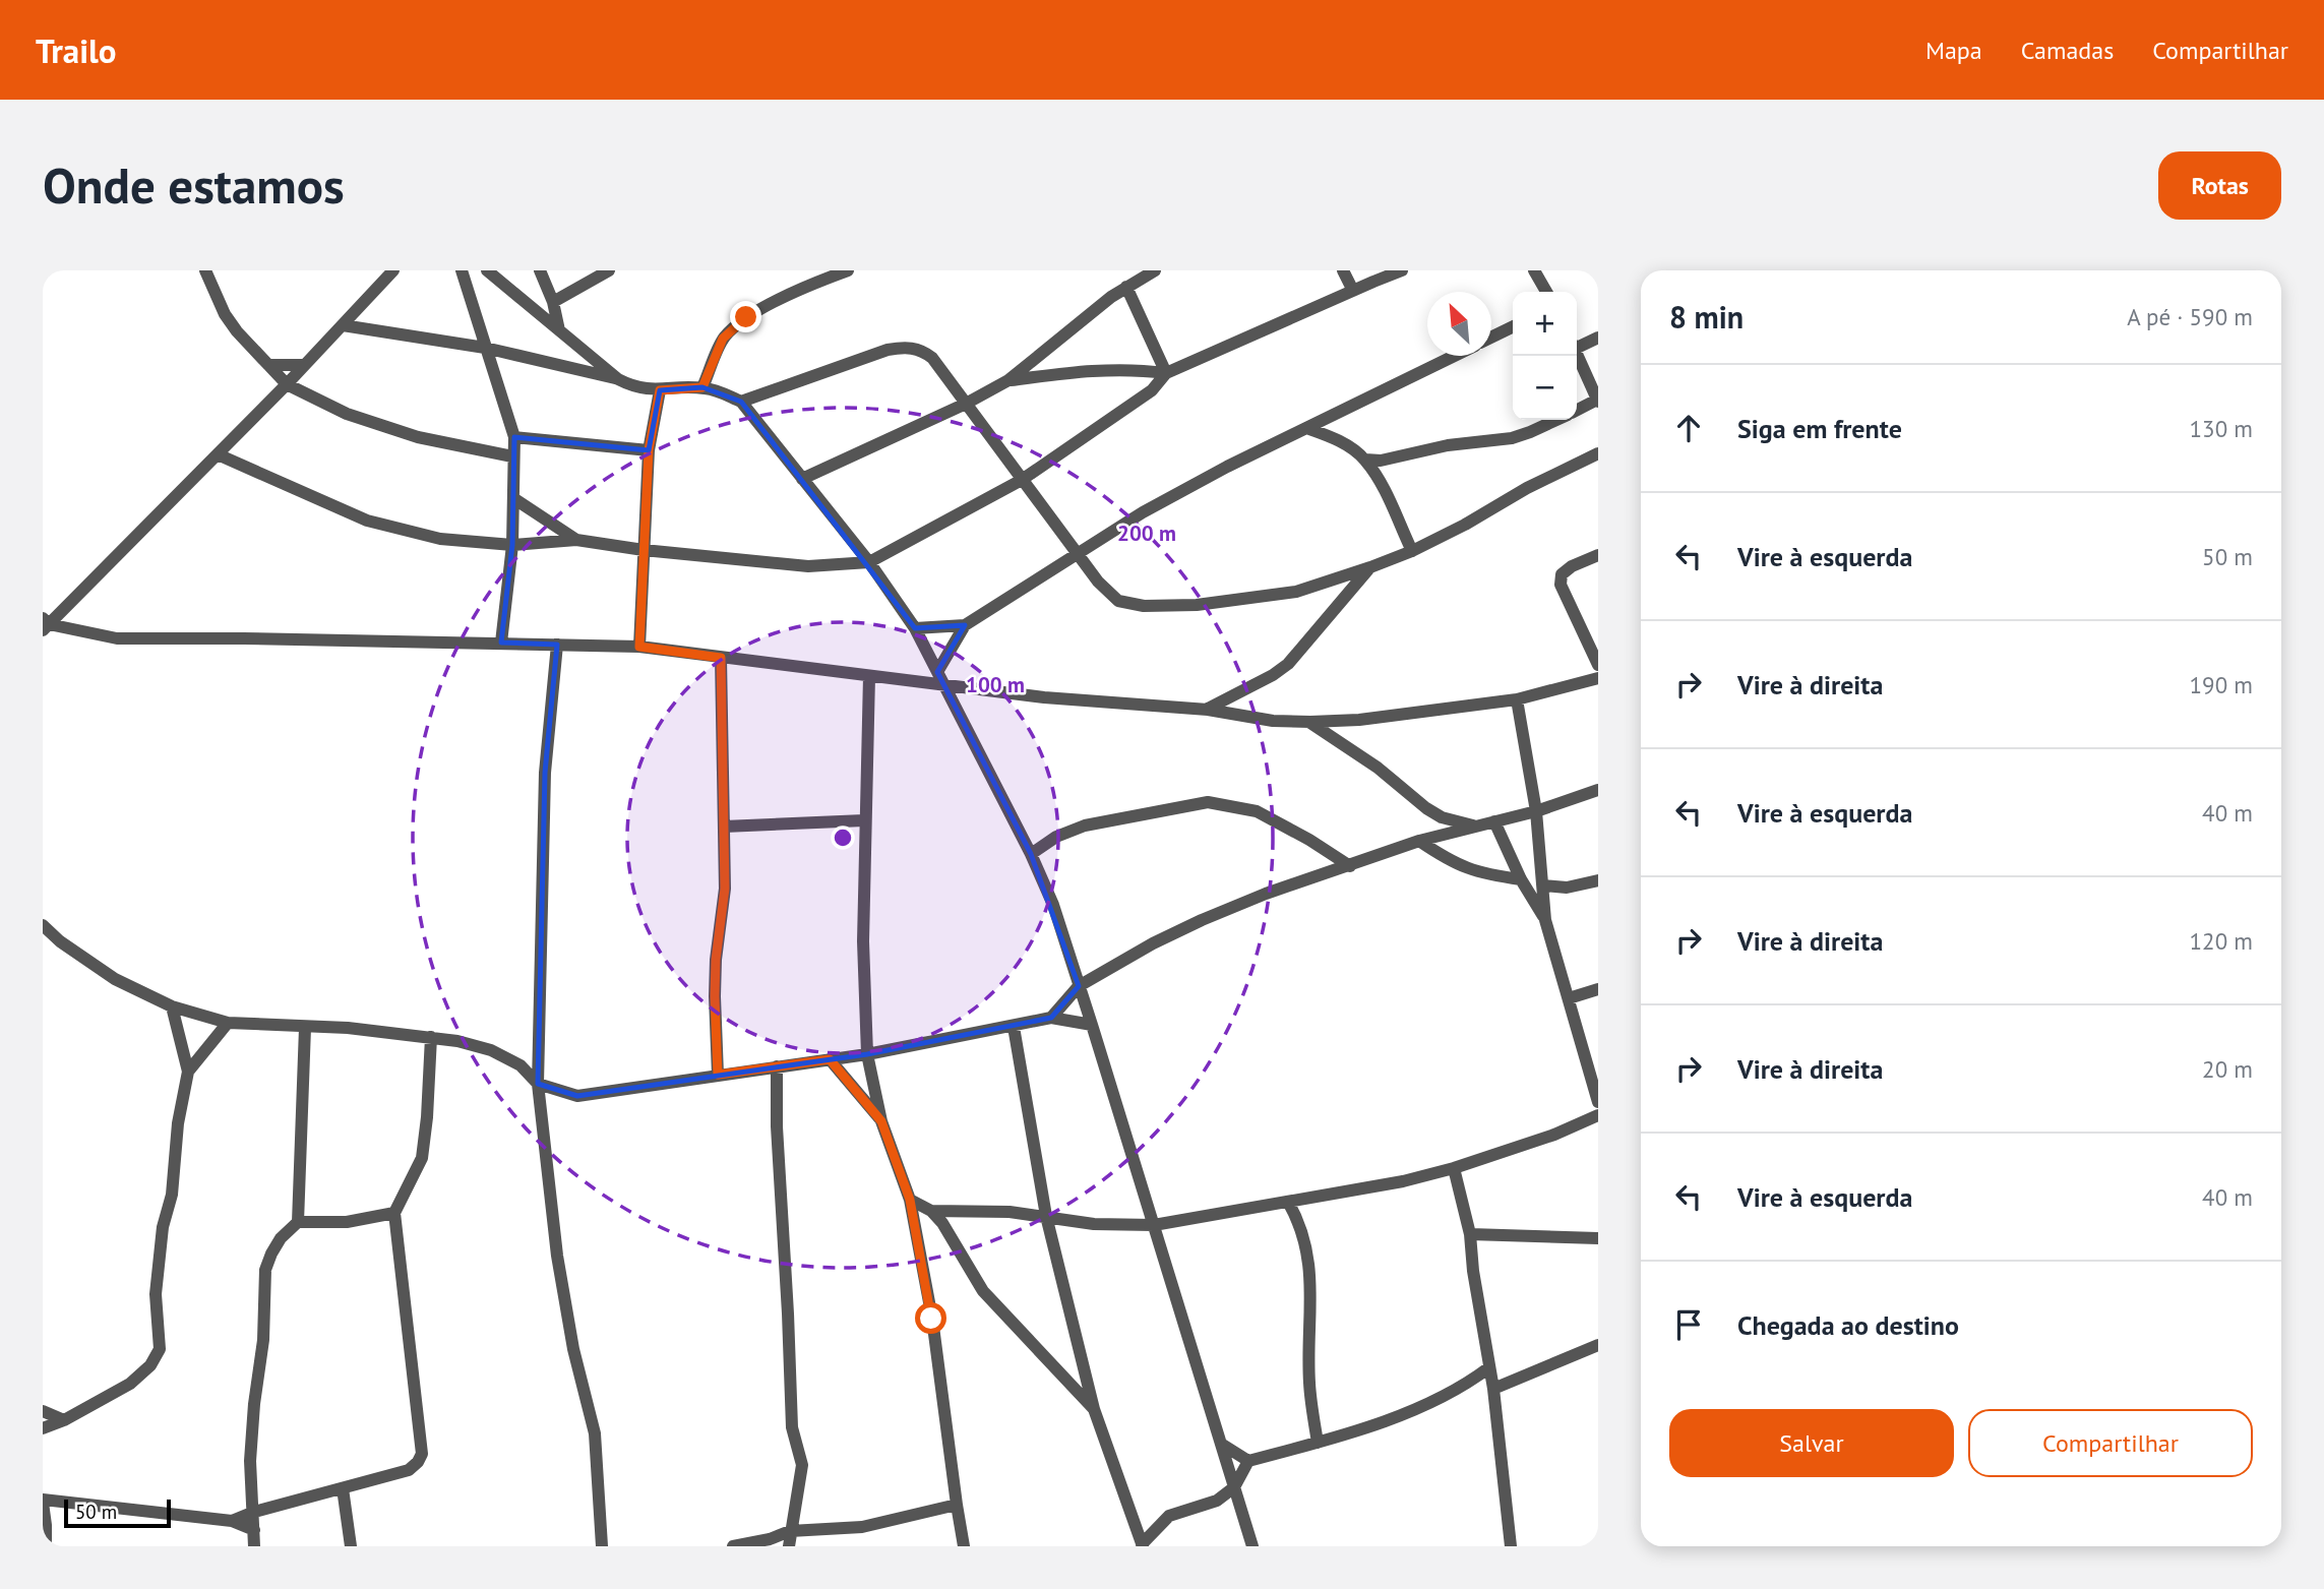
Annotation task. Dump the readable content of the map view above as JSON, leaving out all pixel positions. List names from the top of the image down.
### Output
{
  "scale_bar": "50 m",
  "north": "top left",
  "page": {
    "header": "Trailo",
    "nav": ["Mapa", "Camadas", "Compartilhar"],
    "buttons": [
      "Rotas",
      ["Salvar", "Compartilhar"]
    ],
    "title": "Onde estamos",
    "heading": ["8 min", "A pé · 590 m"],
    "map_buttons": ["+", "−"],
    "list": [
      ["Siga em frente", "130 m"],
      ["Vire à esquerda", "50 m"],
      ["Vire à direita", "190 m"],
      ["Vire à esquerda", "40 m"],
      ["Vire à direita", "120 m"],
      ["Vire à direita", "20 m"],
      ["Vire à esquerda", "40 m"],
      "Chegada ao destino"
    ],
    "scale": "50 m"
  },
  "rings": ["200 m", "100 m"]
}
